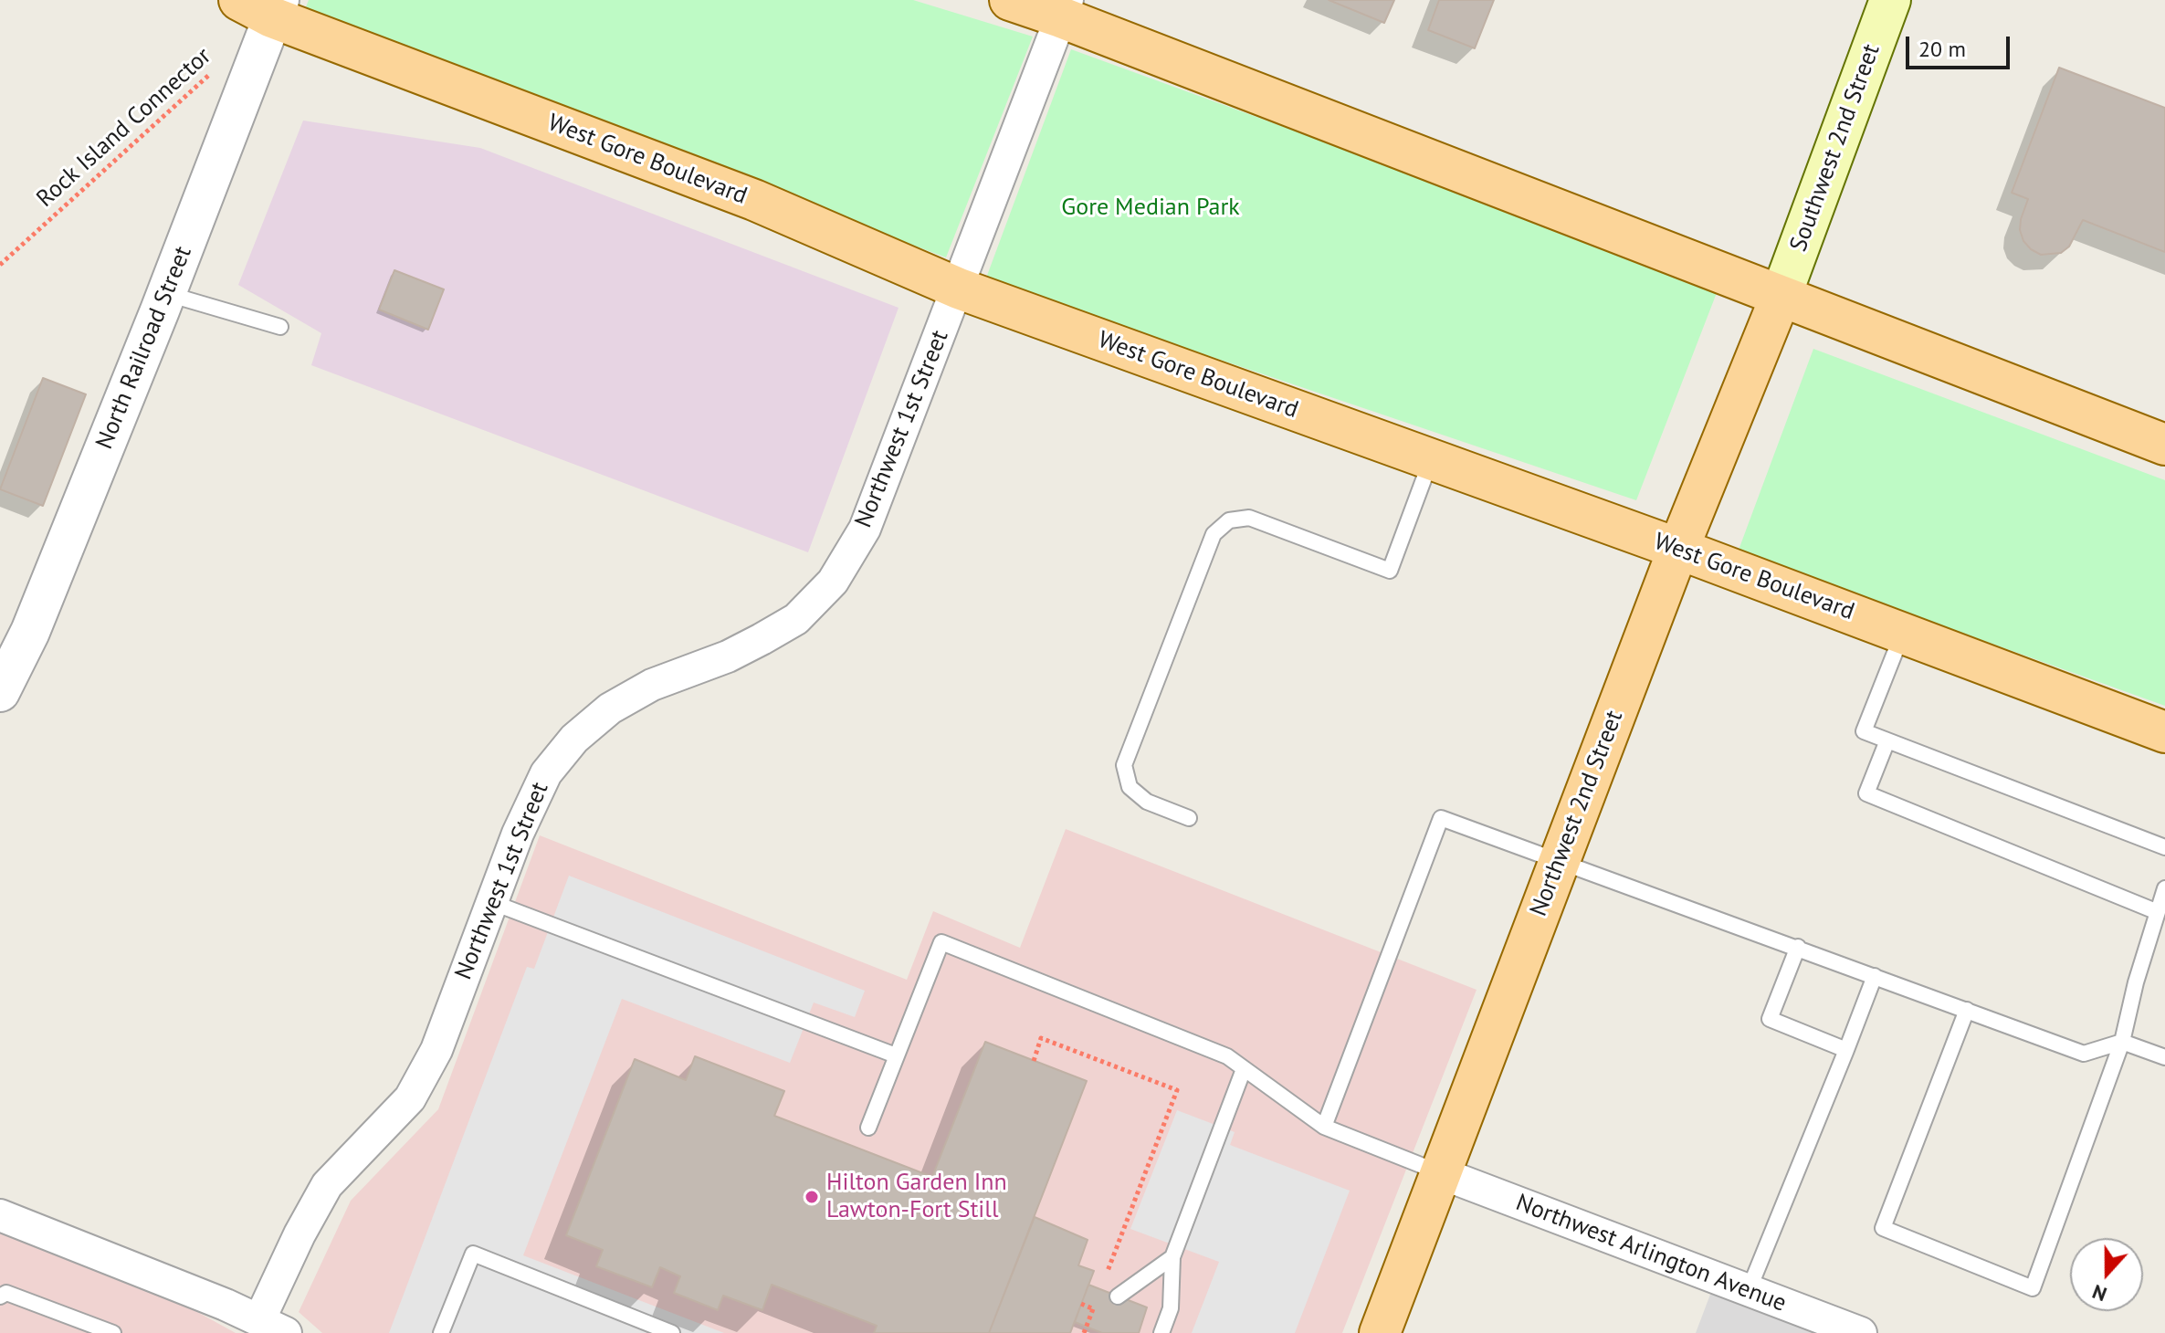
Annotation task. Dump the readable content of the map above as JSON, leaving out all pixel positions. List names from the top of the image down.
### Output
{
  "streets": {
    "main road": ["Southwest 2nd Street", "West Gore Boulevard", "Northwest 2nd Street"],
    "street": ["North Railroad Street", "Northwest 1st Street", "Northwest Arlington Avenue"],
    "path": ["Rock Island Connector"]
  },
  "crossings": [
    ["Southwest 2nd Street", "Northwest 2nd Street"],
    ["West Gore Boulevard", "North Railroad Street"],
    ["West Gore Boulevard", "Northwest 1st Street"],
    ["West Gore Boulevard", "Northwest 2nd Street"],
    ["Northwest 2nd Street", "Northwest Arlington Avenue"]
  ],
  "parks": ["Gore Median Park"],
  "places": ["Hilton Garden Inn Lawton-Fort Still"],
  "scale_bar": "20 m",
  "north": "bottom"
}
